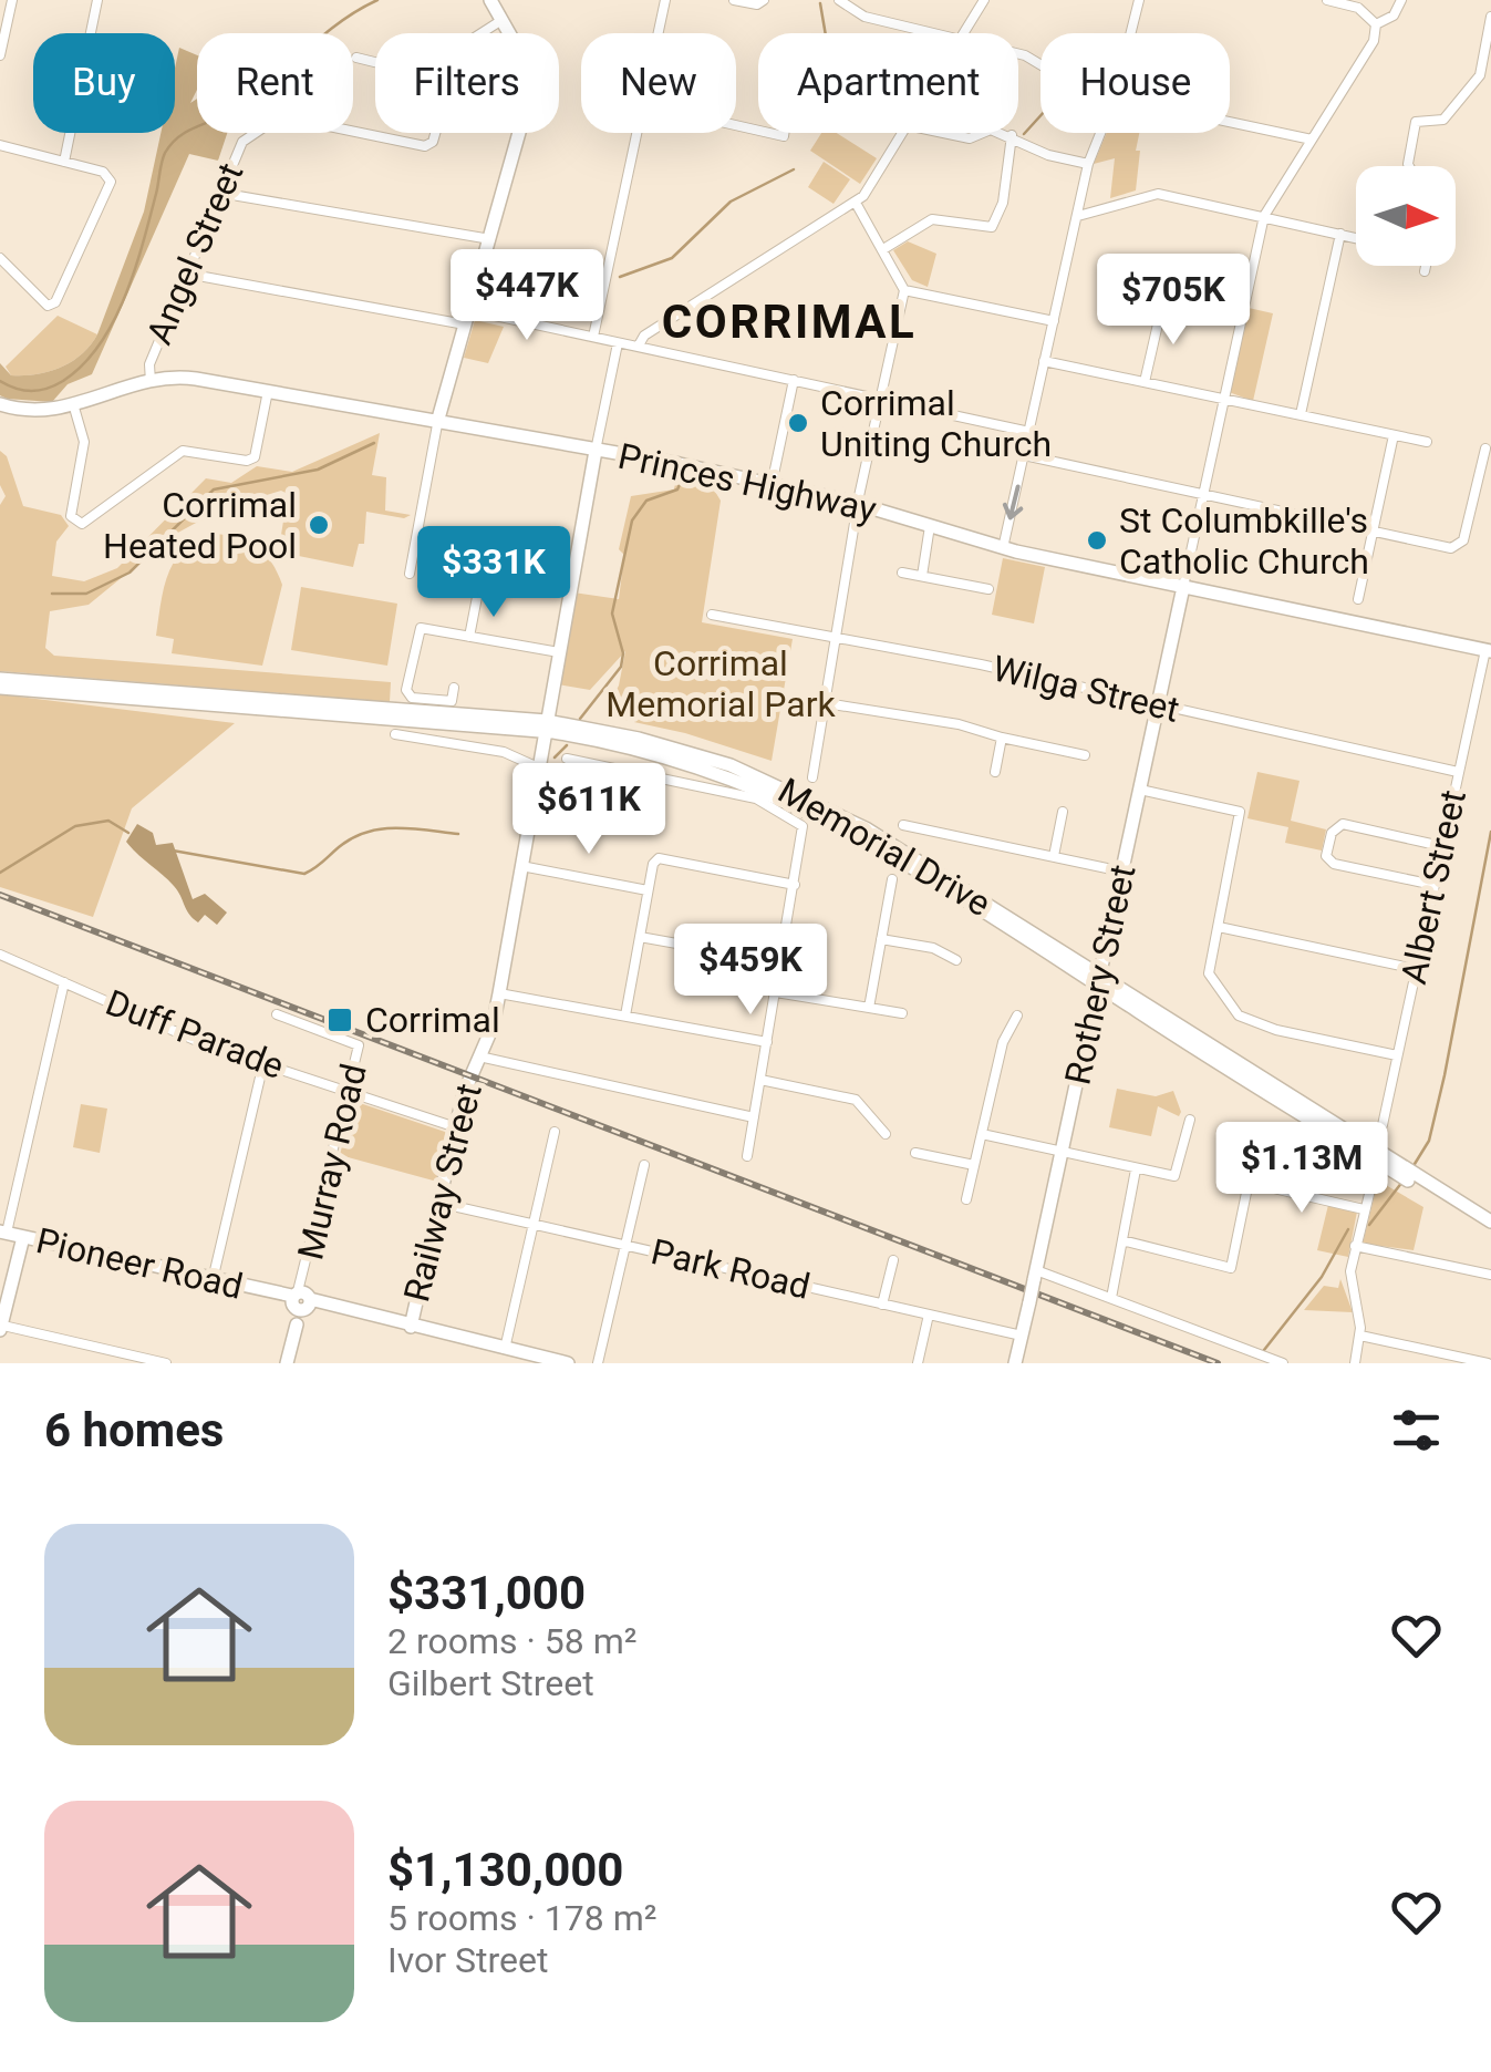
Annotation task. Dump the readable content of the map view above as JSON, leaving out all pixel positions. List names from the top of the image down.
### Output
{
  "streets": {
    "main road": [
      "Princes Highway",
      "Memorial Drive",
      "Rothery Street",
      "Murray Road",
      "Railway Street",
      "Pioneer Road"
    ],
    "street": [
      "Angel Street",
      "Wilga Street",
      "Albert Street",
      "Duff Parade",
      "Park Road"
    ]
  },
  "crossings": [
    ["Angel Street", "Princes Highway"],
    ["Princes Highway", "Albert Street"],
    ["Princes Highway", "Rothery Street"],
    ["Princes Highway", "Railway Street"],
    ["Wilga Street", "Albert Street"],
    ["Wilga Street", "Rothery Street"],
    ["Memorial Drive", "Rothery Street"],
    ["Memorial Drive", "Railway Street"],
    ["Rothery Street", "Park Road"],
    ["Duff Parade", "Murray Road"],
    ["Duff Parade", "Railway Street"],
    ["Murray Road", "Pioneer Road"],
    ["Railway Street", "Pioneer Road"],
    ["Railway Street", "Park Road"]
  ],
  "districts": ["CORRIMAL"],
  "parks": ["Corrimal Memorial Park"],
  "places": {
    "other": ["Corrimal Uniting Church", "Corrimal Heated Pool", "St Columbkille's Catholic Church"],
    "transit": ["Corrimal"]
  },
  "north": "right",
  "page": {
    "chip": [
      "Buy",
      "Rent",
      "Filters",
      "New",
      "Apartment",
      "House"
    ],
    "price": [
      "$447K",
      "$705K",
      "$331K",
      "$611K",
      "$459K",
      "$1.13M"
    ],
    "heading": "6 homes",
    "list": [
      {
        "name": "$331,000",
        "note": "2 rooms · 58 m² · Gilbert Street"
      },
      {
        "name": "$1,130,000",
        "note": "5 rooms · 178 m² · Ivor Street"
      }
    ]
  }
}
